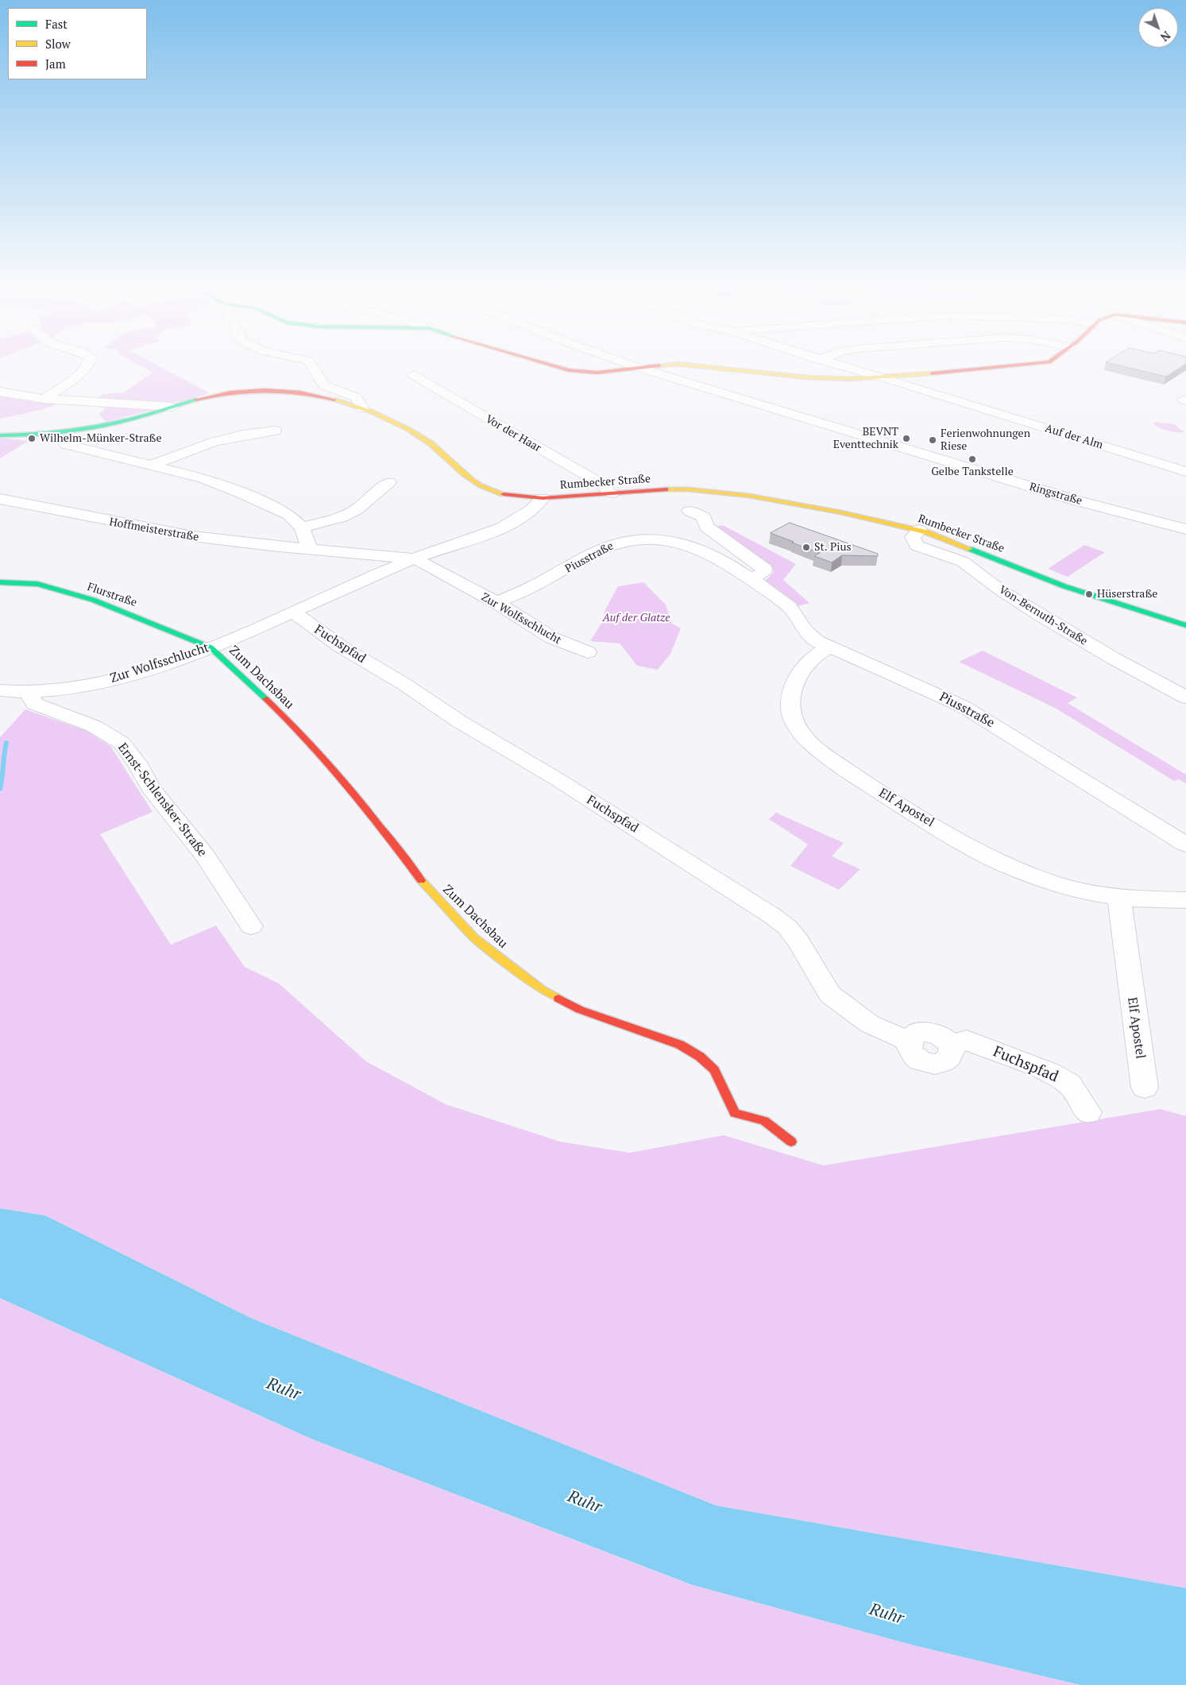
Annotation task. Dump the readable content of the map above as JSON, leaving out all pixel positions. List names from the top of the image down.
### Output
{
  "streets": {
    "street": [
      "Vor der Haar",
      "Auf der Alm",
      "Rumbecker Straße",
      "Ringstraße",
      "Hoffmeisterstraße",
      "Piusstraße",
      "Flurstraße",
      "Von-Bernuth-Straße",
      "Zur Wolfsschlucht",
      "Fuchspfad",
      "Zum Dachsbau",
      "Ernst-Schlensker-Straße",
      "Elf Apostel"
    ]
  },
  "crossings": [
    ["Vor der Haar", "Rumbecker Straße"],
    ["Rumbecker Straße", "Von-Bernuth-Straße"],
    ["Rumbecker Straße", "Zur Wolfsschlucht"],
    ["Piusstraße", "Zur Wolfsschlucht"],
    ["Piusstraße", "Elf Apostel"],
    ["Flurstraße", "Zur Wolfsschlucht"],
    ["Flurstraße", "Zum Dachsbau"],
    ["Zur Wolfsschlucht", "Fuchspfad"],
    ["Zur Wolfsschlucht", "Zum Dachsbau"],
    ["Zur Wolfsschlucht", "Ernst-Schlensker-Straße"]
  ],
  "water": ["Ruhr"],
  "parks": ["Auf der Glatze"],
  "places": [
    "Wilhelm-Münker-Straße",
    "BEVNT Eventtechnik",
    "Ferienwohnungen Riese",
    "Gelbe Tankstelle",
    "St. Pius",
    "Hüserstraße"
  ],
  "legend": ["Fast", "Slow", "Jam"],
  "north": "bottom right"
}
